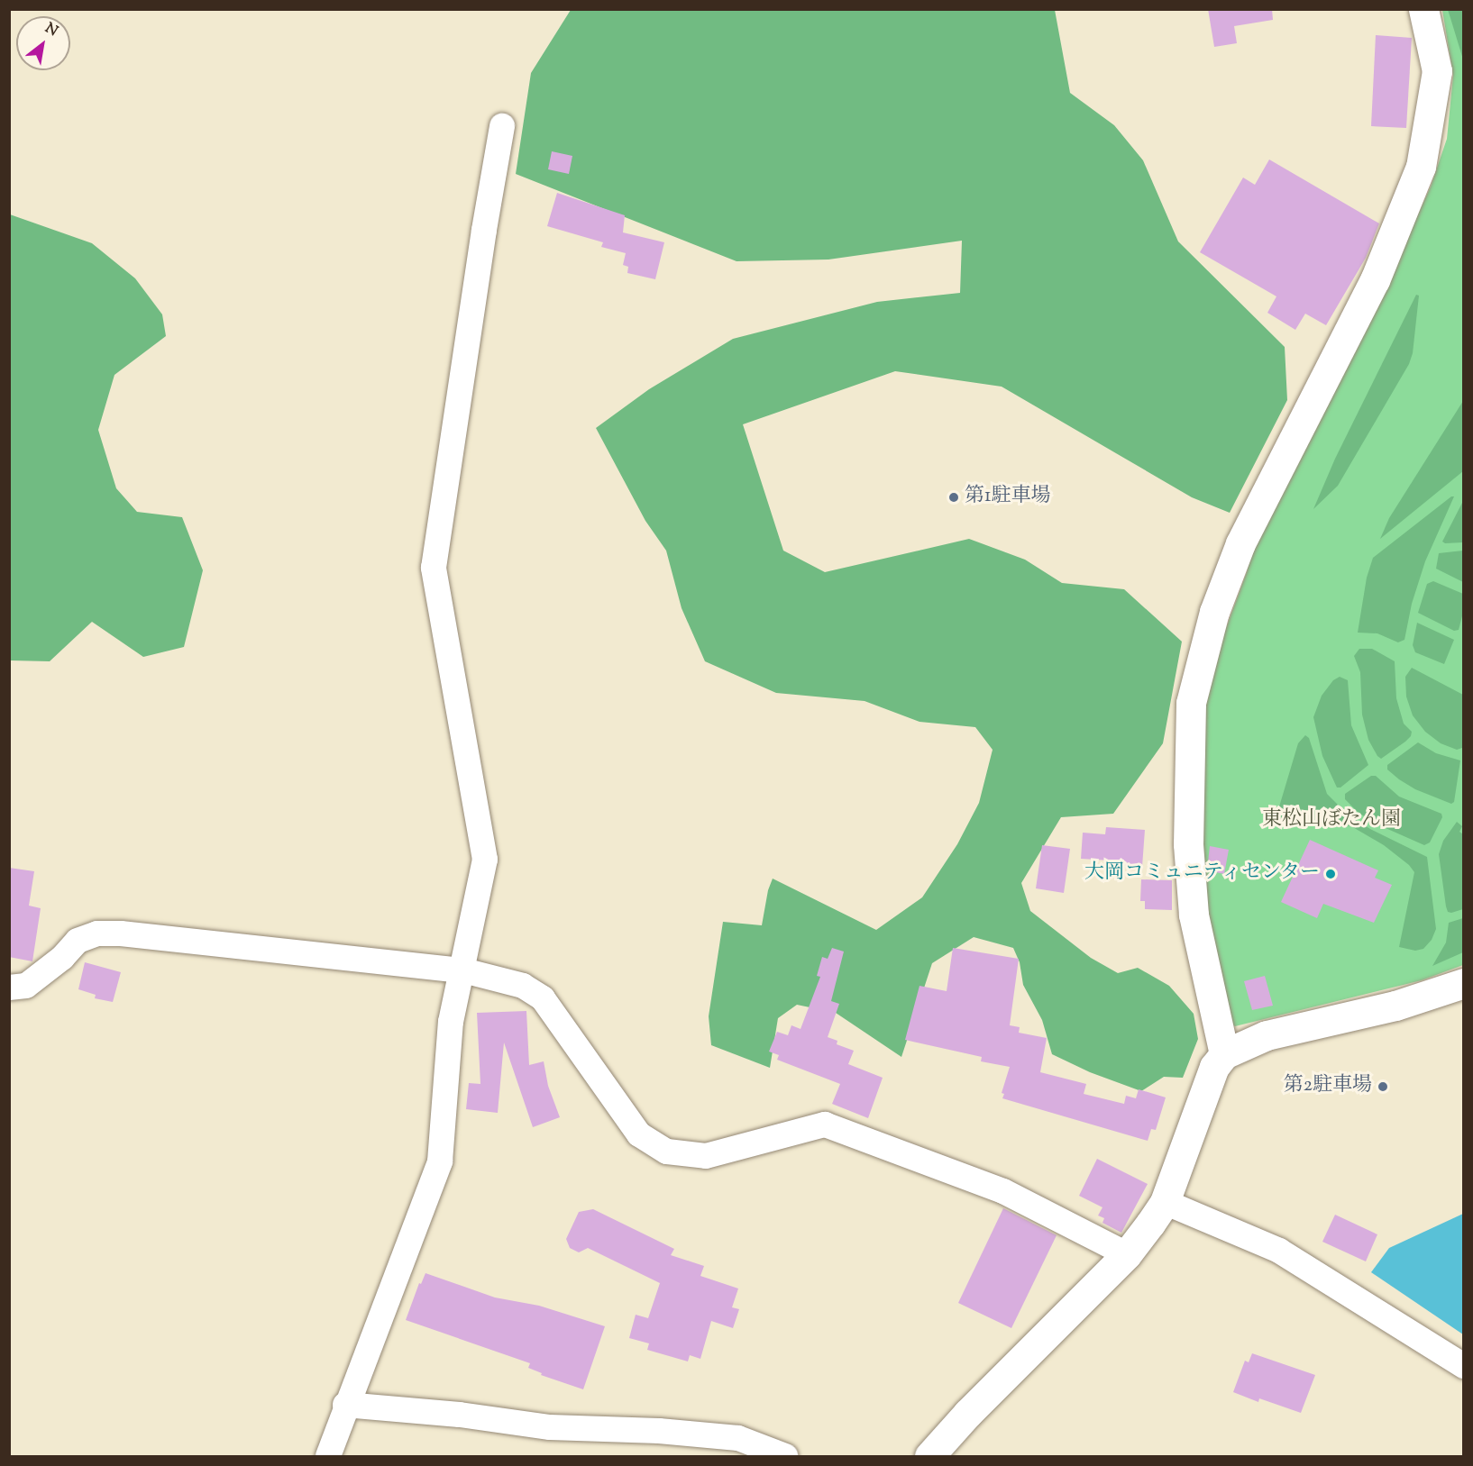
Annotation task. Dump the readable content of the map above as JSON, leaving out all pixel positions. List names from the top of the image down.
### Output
{
  "parks": ["東松山ぼたん園"],
  "places": ["第1駐車場", "大岡コミュニティセンター", "第2駐車場"],
  "north": "top right"
}
